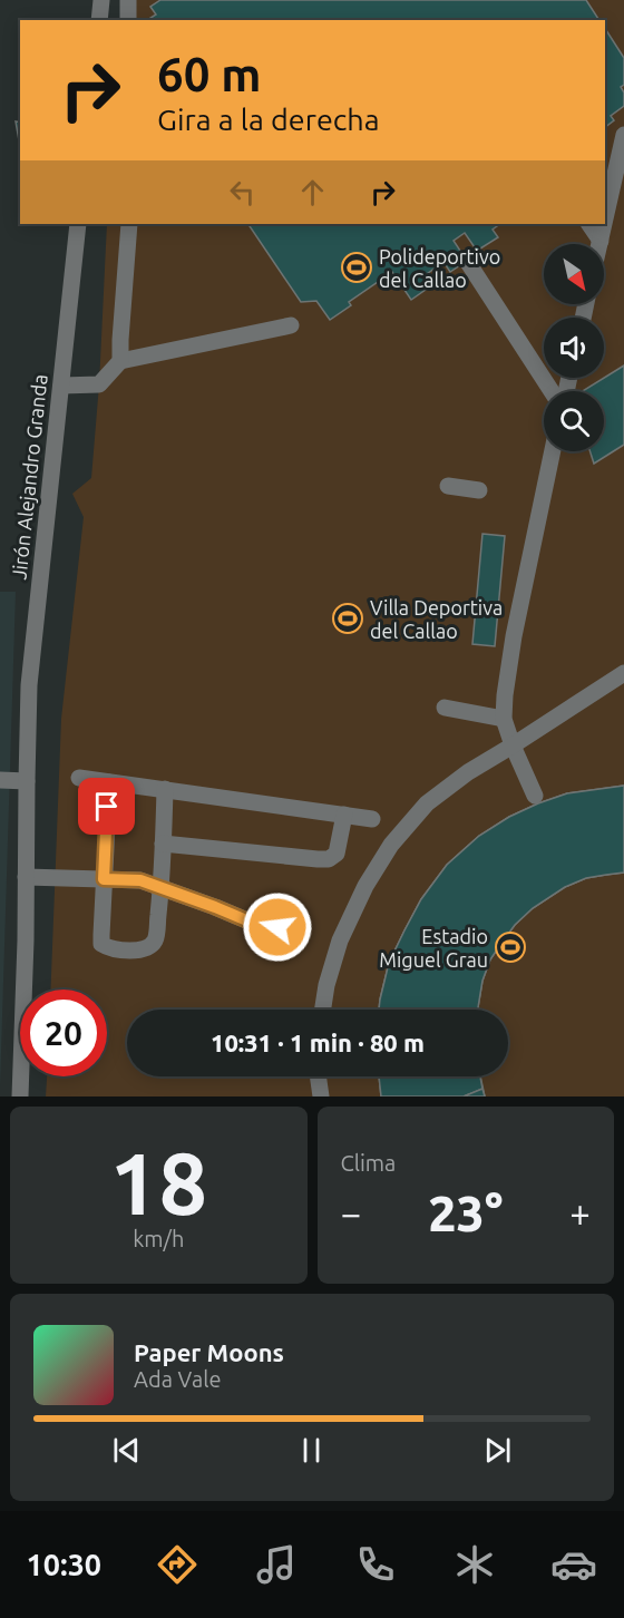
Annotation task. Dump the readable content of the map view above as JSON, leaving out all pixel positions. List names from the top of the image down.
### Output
{
  "streets": {
    "street": ["Jirón Alejandro Granda"]
  },
  "places": {
    "sports": ["Polideportivo del Callao", "Villa Deportiva del Callao", "Estadio Miguel Grau"]
  },
  "north": "bottom right",
  "page": {
    "turn": ["60 m", "Gira a la derecha"],
    "limit": "20",
    "trip": "10:31 · 1 min · 80 m",
    "tile": [
      ["18", "km/h"],
      "Clima"
    ],
    "heat": ["−", "23°", "+"],
    "song": ["Paper Moons", "Ada Vale"],
    "tabs": "10:30"
  }
}
